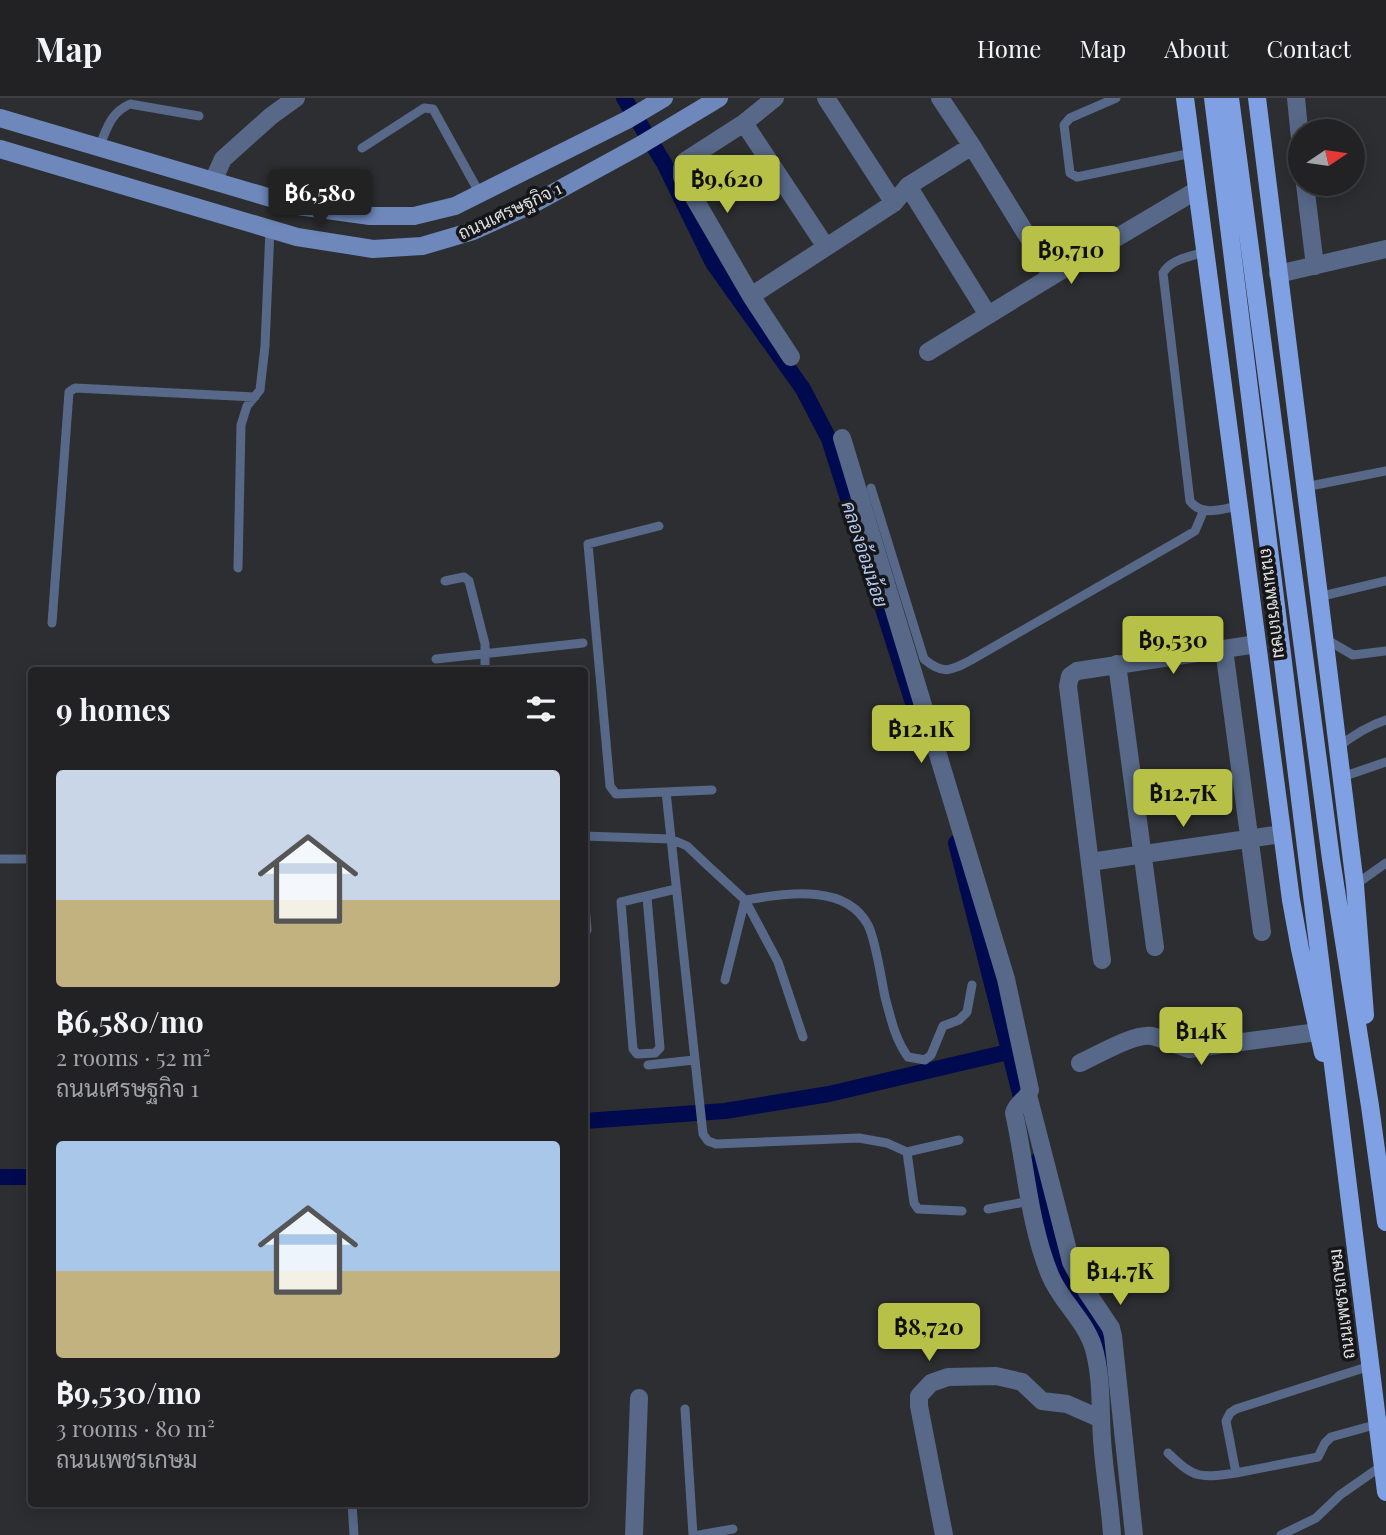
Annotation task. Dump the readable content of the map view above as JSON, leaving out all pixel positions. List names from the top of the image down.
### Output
{
  "streets": {
    "main road": ["ถนนเศรษฐกิจ 1", "ถนนเพชรเกษม"]
  },
  "water": ["คลองอ้อมน้อย"],
  "north": "right",
  "page": {
    "header": "Map",
    "nav": [
      "Home",
      "Map",
      "About",
      "Contact"
    ],
    "price": [
      "฿9,620",
      "฿6,580",
      "฿9,710",
      "฿9,530",
      "฿12.1K",
      "฿12.7K",
      "฿14K",
      "฿14.7K",
      "฿8,720"
    ],
    "heading": "9 homes",
    "list": [
      {
        "name": "฿6,580/mo",
        "note": "2 rooms · 52 m² · ถนนเศรษฐกิจ 1"
      },
      {
        "name": "฿9,530/mo",
        "note": "3 rooms · 80 m² · ถนนเพชรเกษม"
      }
    ]
  }
}
